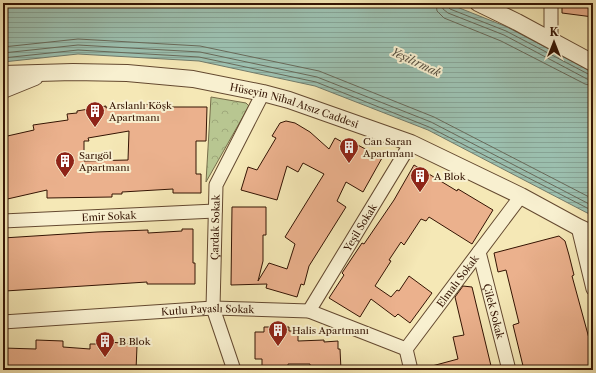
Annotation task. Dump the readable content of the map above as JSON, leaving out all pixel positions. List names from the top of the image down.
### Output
{
  "streets": {
    "street": [
      "Hüseyin Nihal Atsız Caddesi",
      "Emir Sokak",
      "Çardak Sokak",
      "Yeşil Sokak",
      "Elmalı Sokak",
      "Kutlu Payaslı Sokak",
      "Çilek Sokak"
    ]
  },
  "crossings": [
    ["Hüseyin Nihal Atsız Caddesi", "Çardak Sokak"],
    ["Hüseyin Nihal Atsız Caddesi", "Yeşil Sokak"],
    ["Hüseyin Nihal Atsız Caddesi", "Elmalı Sokak"],
    ["Emir Sokak", "Çardak Sokak"],
    ["Çardak Sokak", "Kutlu Payaslı Sokak"],
    ["Yeşil Sokak", "Kutlu Payaslı Sokak"],
    ["Elmalı Sokak", "Kutlu Payaslı Sokak"],
    ["Elmalı Sokak", "Çilek Sokak"]
  ],
  "water": ["Yeşilırmak"],
  "places": {
    "building": [
      "Arslanlı Köşk Apartmanı",
      "Can Saran Apartmanı",
      "Sarıgöl Apartmanı",
      "A Blok",
      "Halis Apartmanı",
      "B Blok"
    ]
  },
  "north": "top"
}
